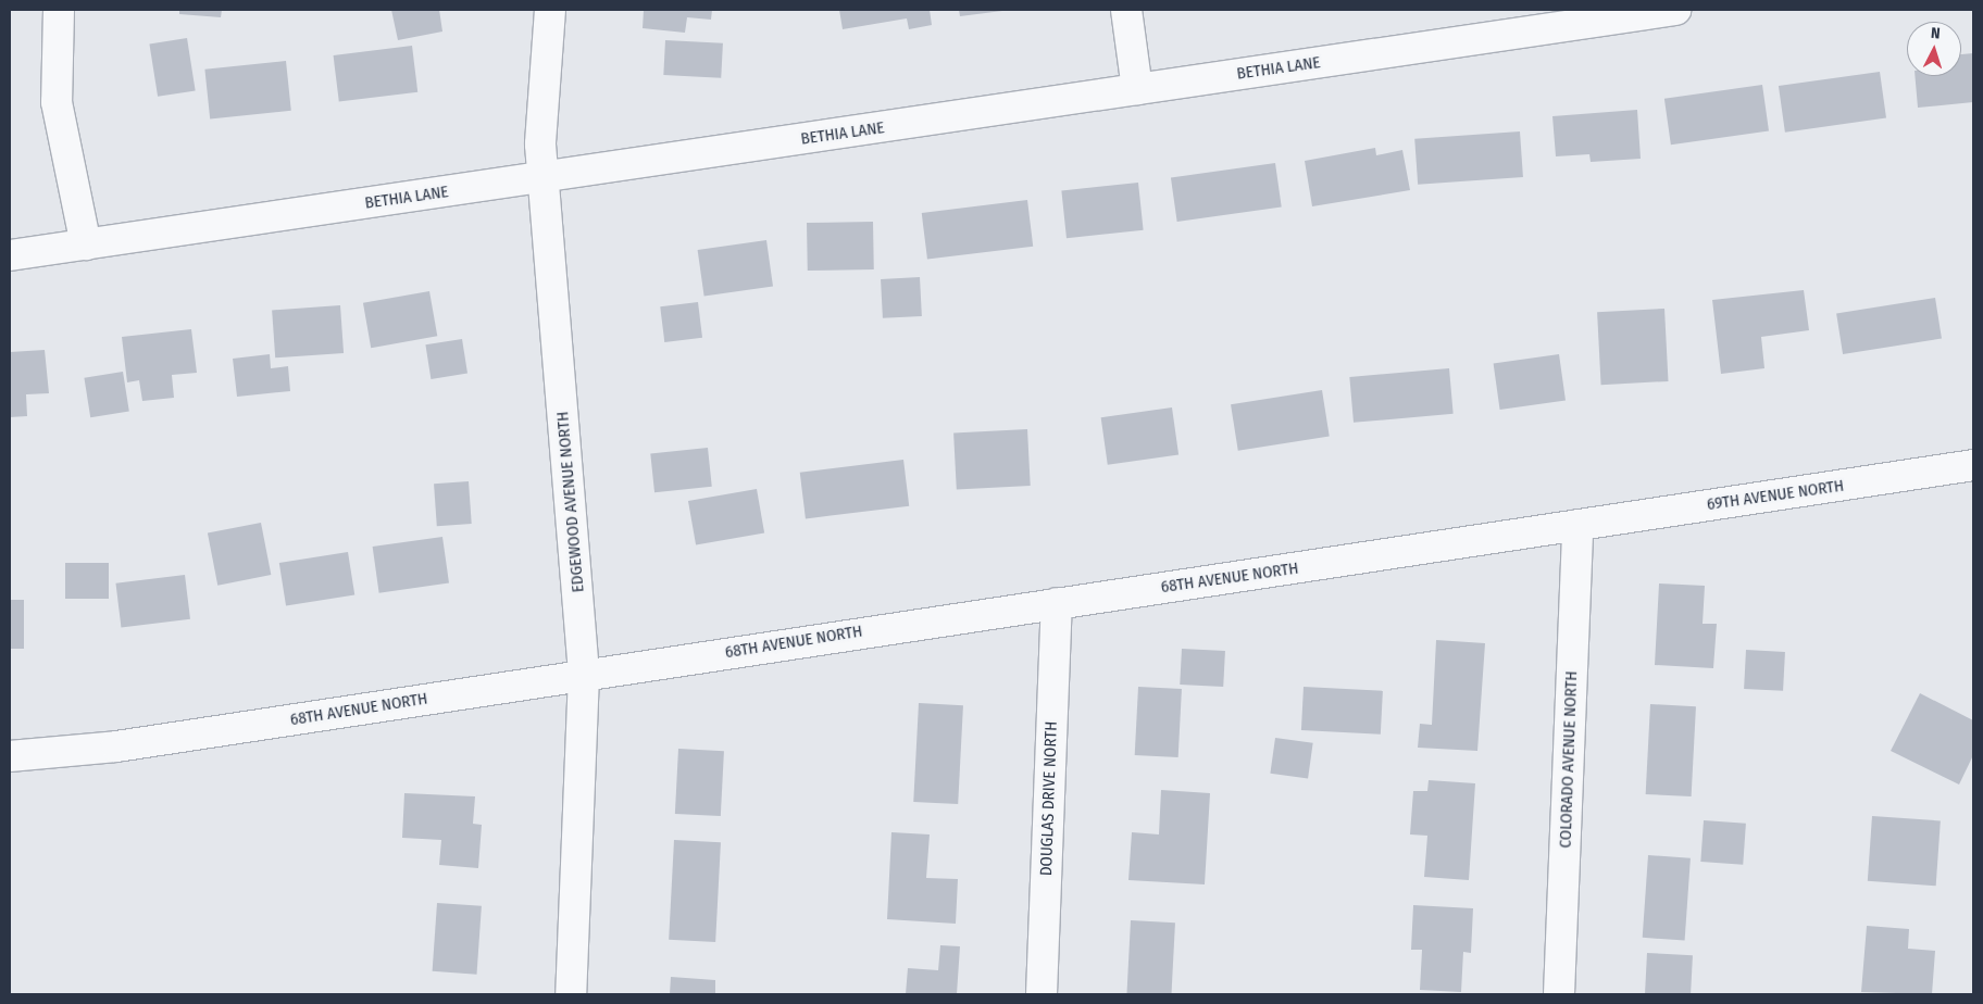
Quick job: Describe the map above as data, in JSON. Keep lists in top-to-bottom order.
{
  "streets": {
    "street": [
      "BETHIA LANE",
      "69TH AVENUE NORTH",
      "EDGEWOOD AVENUE NORTH",
      "68TH AVENUE NORTH",
      "COLORADO AVENUE NORTH",
      "DOUGLAS DRIVE NORTH"
    ]
  },
  "crossings": [
    ["BETHIA LANE", "EDGEWOOD AVENUE NORTH"],
    ["69TH AVENUE NORTH", "68TH AVENUE NORTH"],
    ["69TH AVENUE NORTH", "COLORADO AVENUE NORTH"],
    ["EDGEWOOD AVENUE NORTH", "68TH AVENUE NORTH"],
    ["68TH AVENUE NORTH", "COLORADO AVENUE NORTH"],
    ["68TH AVENUE NORTH", "DOUGLAS DRIVE NORTH"]
  ],
  "north": "top"
}
